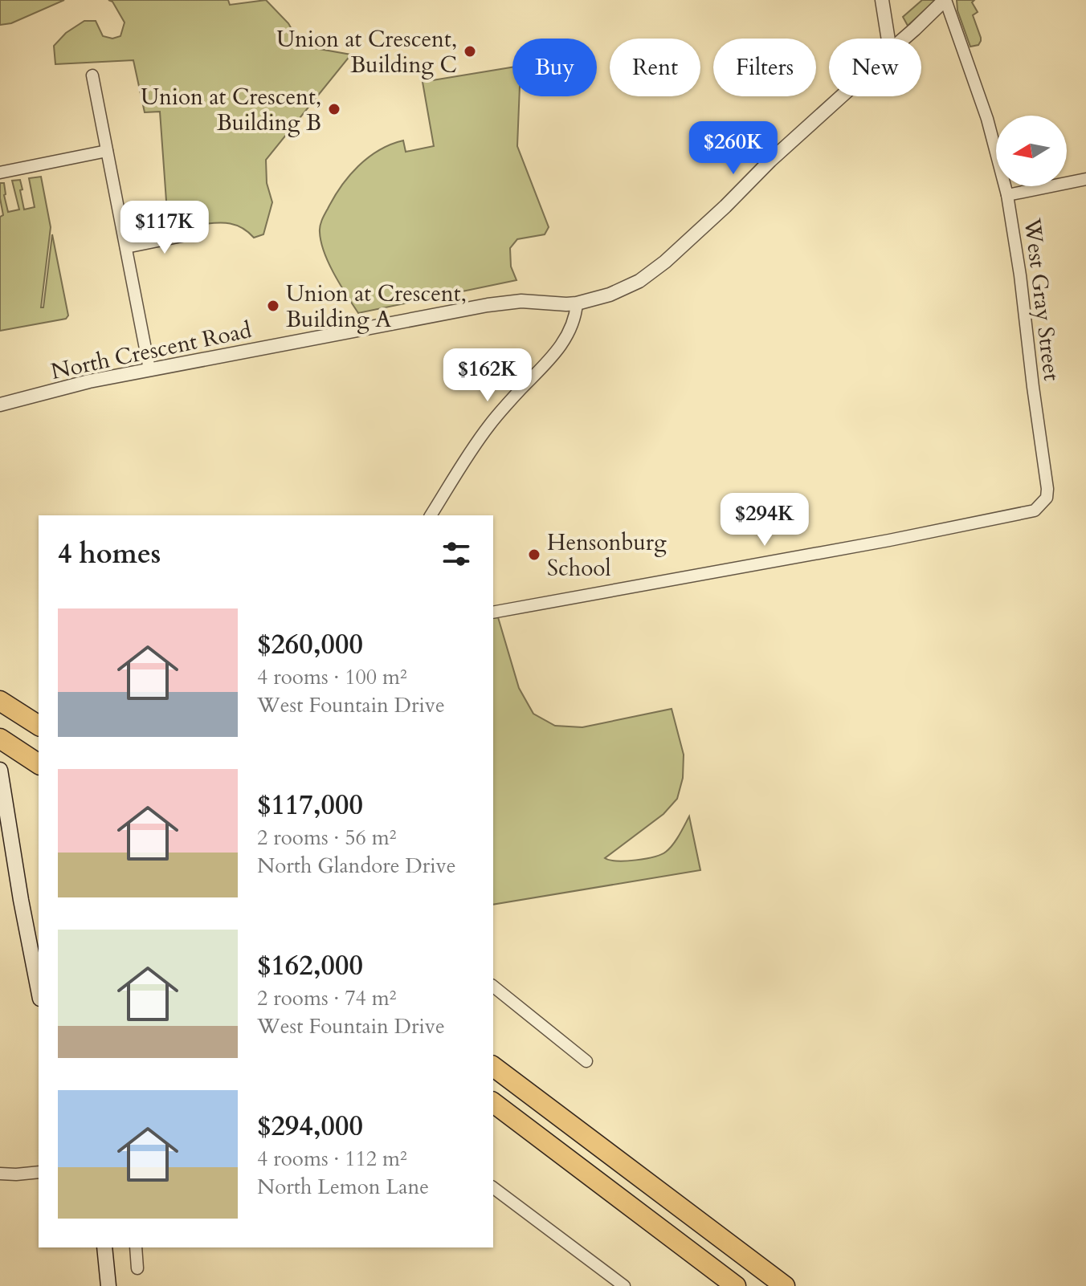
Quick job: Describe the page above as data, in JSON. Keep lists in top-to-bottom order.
{
  "streets": {
    "street": ["West Gray Street", "North Crescent Road"]
  },
  "crossings": [
    ["West Gray Street", "North Crescent Road"]
  ],
  "places": [
    "Union at Crescent, Building C",
    "Union at Crescent, Building B",
    "Union at Crescent, Building A",
    "Hensonburg School"
  ],
  "north": "left",
  "page": {
    "chip": [
      "Buy",
      "Rent",
      "Filters",
      "New"
    ],
    "price": [
      "$260K",
      "$117K",
      "$162K",
      "$294K"
    ],
    "heading": "4 homes",
    "list": [
      {
        "name": "$260,000",
        "note": "4 rooms · 100 m² · West Fountain Drive"
      },
      {
        "name": "$117,000",
        "note": "2 rooms · 56 m² · North Glandore Drive"
      },
      {
        "name": "$162,000",
        "note": "2 rooms · 74 m² · West Fountain Drive"
      },
      {
        "name": "$294,000",
        "note": "4 rooms · 112 m² · North Lemon Lane"
      }
    ]
  }
}
